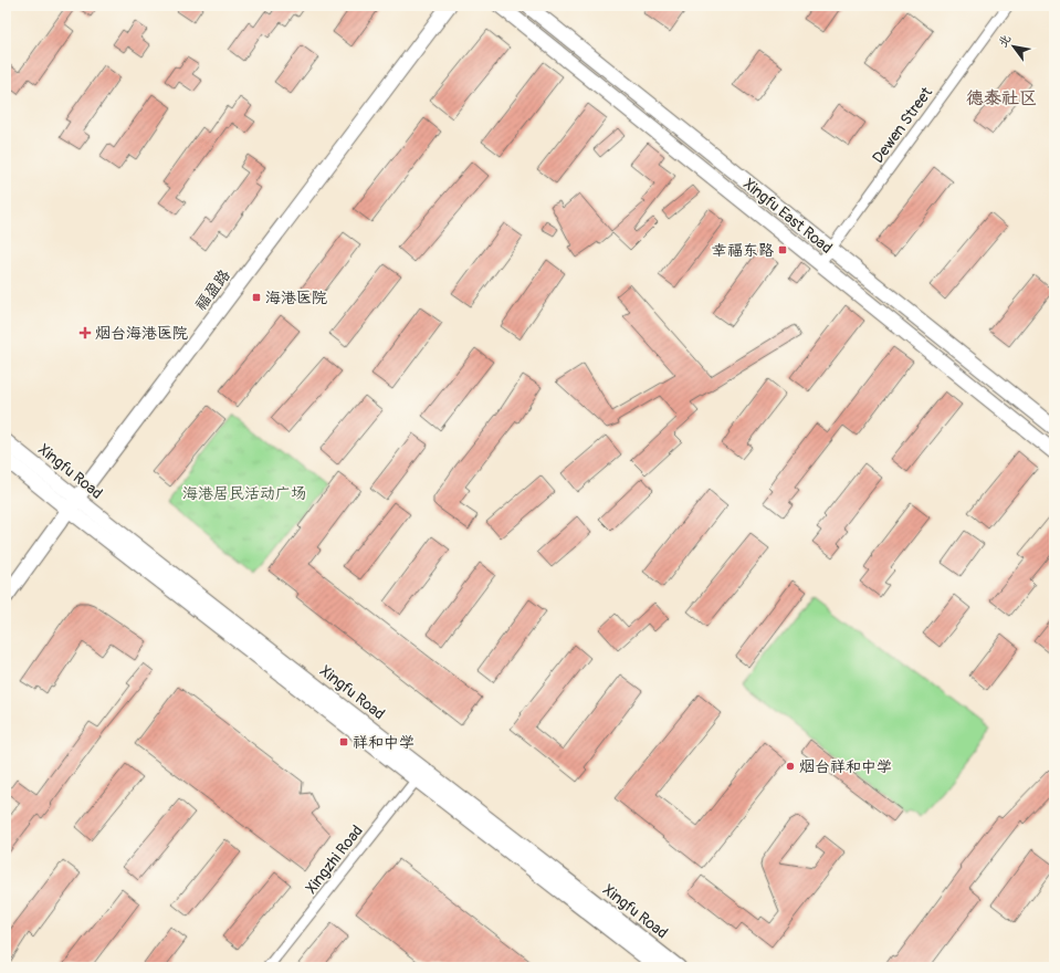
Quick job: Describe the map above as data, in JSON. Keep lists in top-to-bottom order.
{
  "streets": {
    "street": [
      "Dewen Street",
      "Xingfu East Road",
      "福盈路",
      "Xingfu Road",
      "Xingzhi Road"
    ]
  },
  "crossings": [
    ["Dewen Street", "Xingfu East Road"],
    ["福盈路", "Xingfu Road"],
    ["Xingfu Road", "Xingzhi Road"]
  ],
  "districts": ["德泰社区"],
  "parks": ["海港居民活动广场"],
  "places": {
    "transit": ["幸福东路", "海港医院", "祥和中学"],
    "health": ["烟台海港医院"],
    "other": ["烟台祥和中学"]
  },
  "north": "top left"
}
